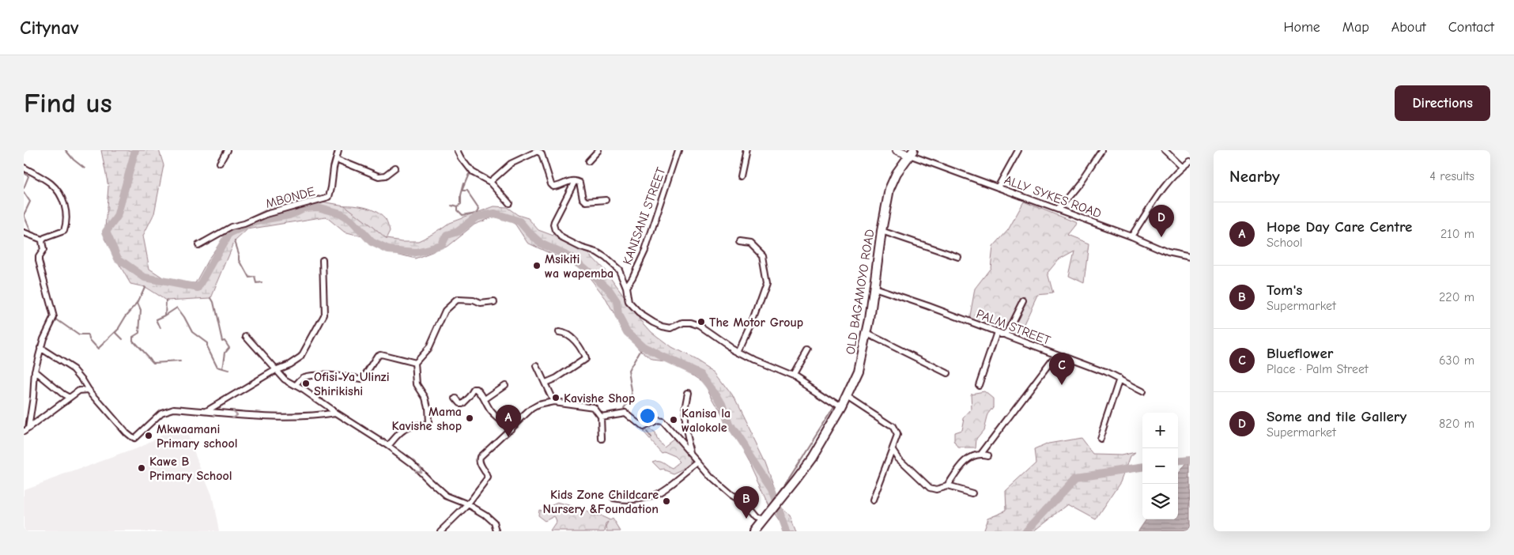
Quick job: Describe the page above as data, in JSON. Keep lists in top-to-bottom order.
{
  "streets": {
    "main road": ["OLD BAGAMOYO ROAD"],
    "street": [
      "ALLY SYKES ROAD",
      "MBONDE",
      "KANISANI STREET",
      "PALM STREET"
    ]
  },
  "crossings": [
    ["ALLY SYKES ROAD", "OLD BAGAMOYO ROAD"],
    ["OLD BAGAMOYO ROAD", "PALM STREET"]
  ],
  "places": [
    "Msikiti wa wapemba",
    "The Motor Group",
    "Ofisi Ya Ulinzi Shirikishi",
    "Kavishe Shop",
    "Mama Kavishe shop",
    "Kanisa la walokole",
    "Mkwaamani Primary school",
    "Kawe B Primary School",
    "Kids Zone Childcare Nursery &Foundation"
  ],
  "page": {
    "header": "Citynav",
    "nav": [
      "Home",
      "Map",
      "About",
      "Contact"
    ],
    "buttons": "Directions",
    "title": "Find us",
    "heading": ["Nearby", "4 results"],
    "list": [
      {
        "mark": "A",
        "name": "Hope Day Care Centre",
        "note": "School",
        "value": "210 m"
      },
      {
        "mark": "B",
        "name": "Tom's",
        "note": "Supermarket",
        "value": "220 m"
      },
      {
        "mark": "C",
        "name": "Blueflower",
        "note": "Place · Palm Street",
        "value": "630 m"
      },
      {
        "mark": "D",
        "name": "Some and tile Gallery",
        "note": "Supermarket",
        "value": "820 m"
      }
    ],
    "pins": [
      "D",
      "C",
      "A",
      "B"
    ],
    "map_buttons": ["+", "−"]
  }
}
